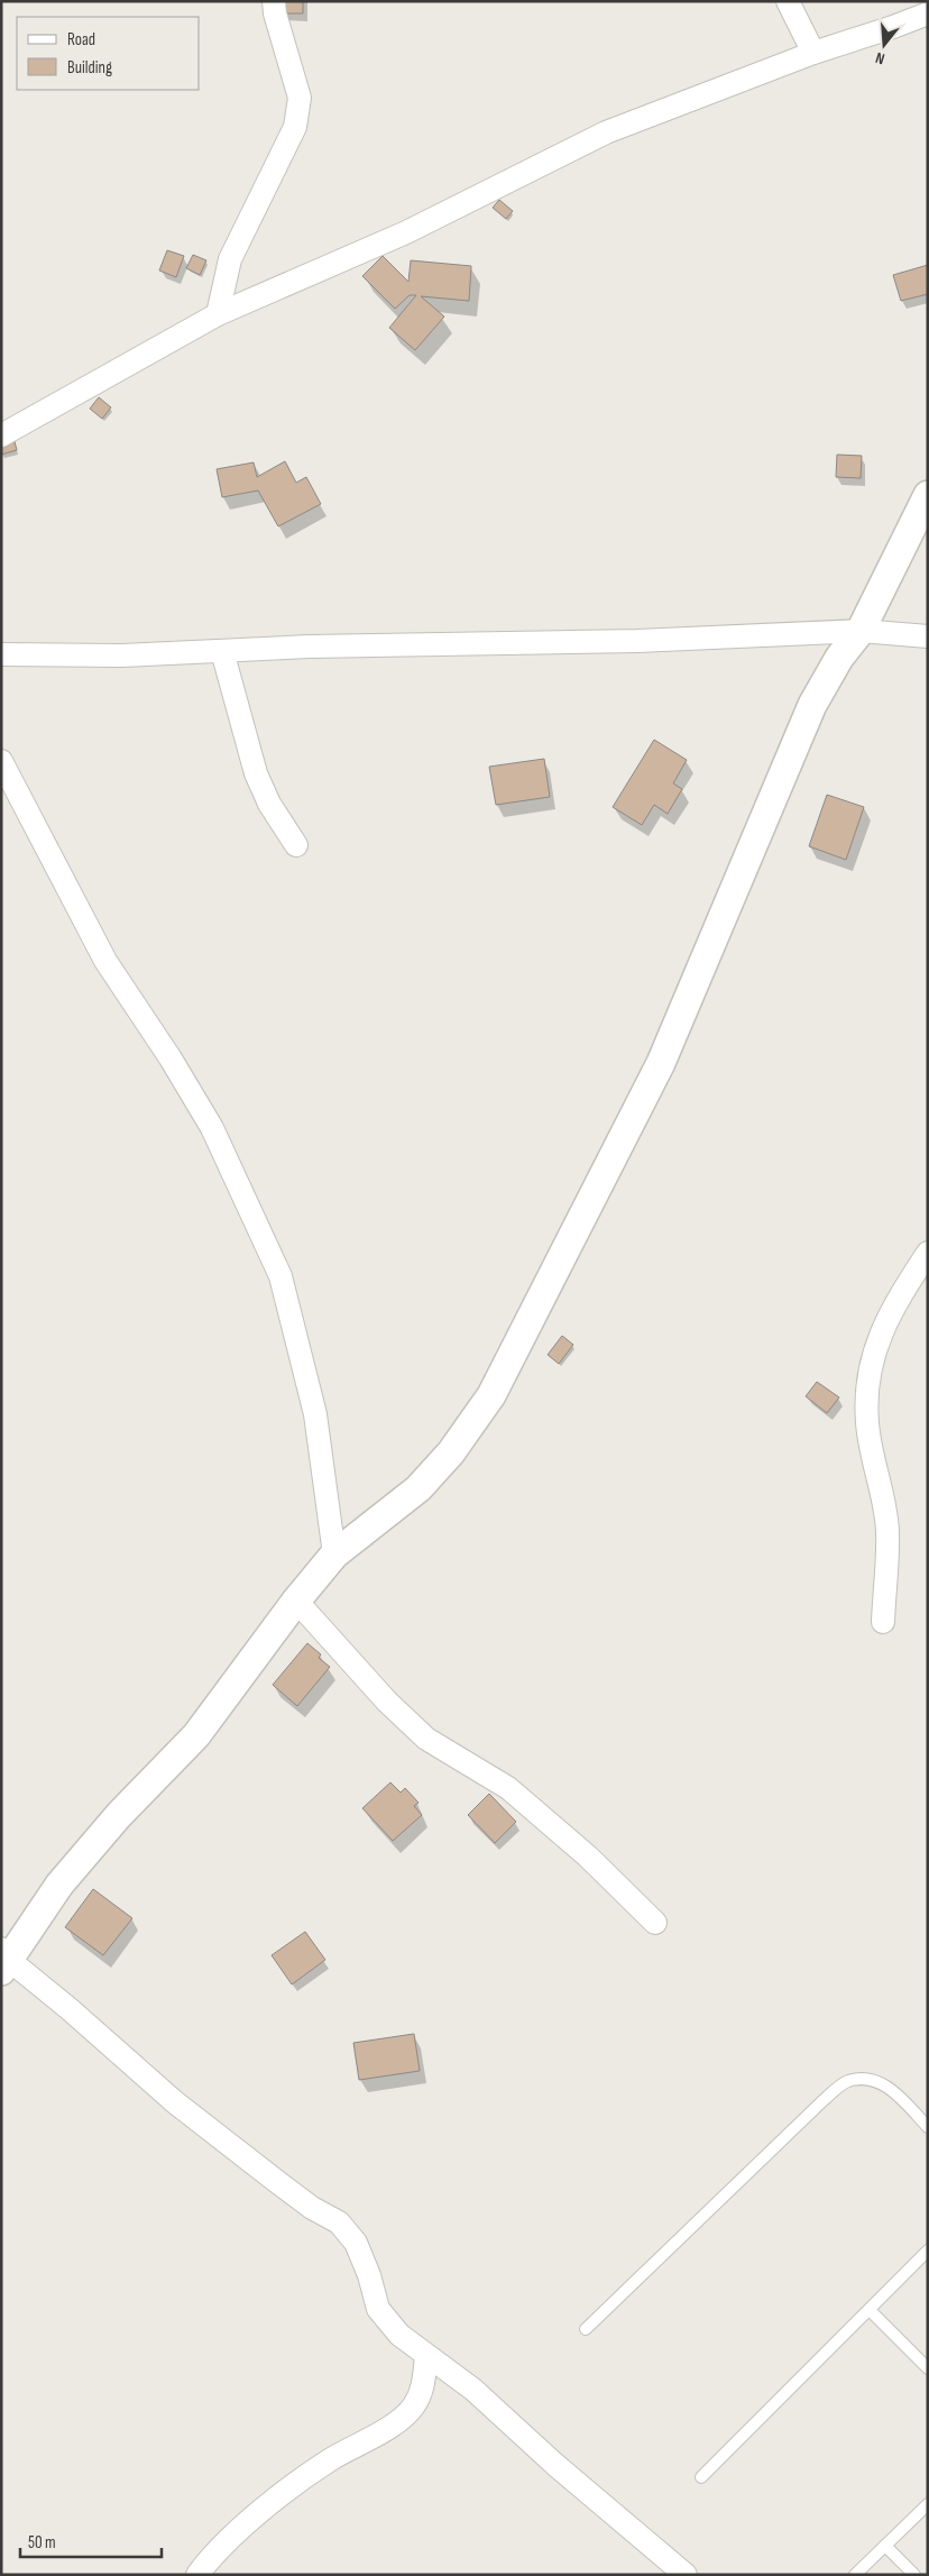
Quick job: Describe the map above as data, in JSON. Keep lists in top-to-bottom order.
{
  "legend": ["Road", "Building"],
  "scale_bar": "50 m",
  "north": "bottom"
}
